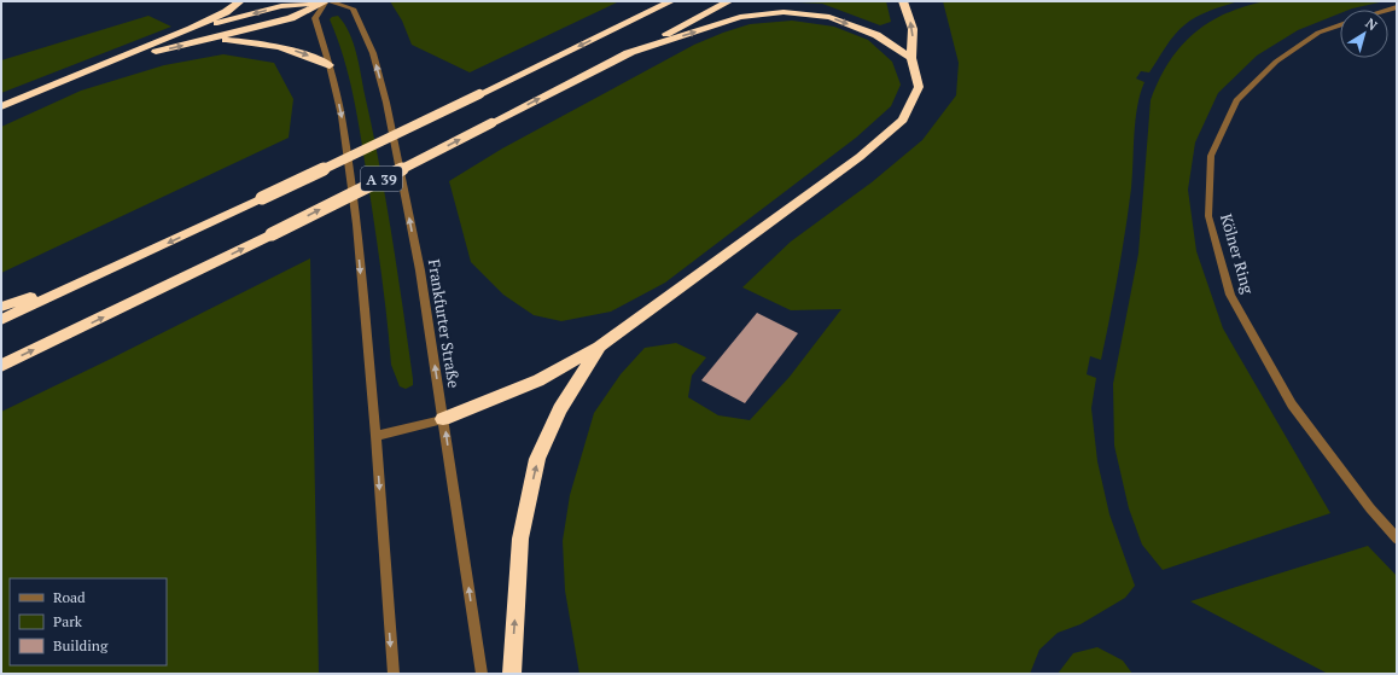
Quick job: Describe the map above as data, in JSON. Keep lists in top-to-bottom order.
{
  "streets": {
    "highway": ["A 39"],
    "street": ["Kölner Ring", "Frankfurter Straße"]
  },
  "legend": ["Road", "Park", "Building"],
  "north": "top right"
}
